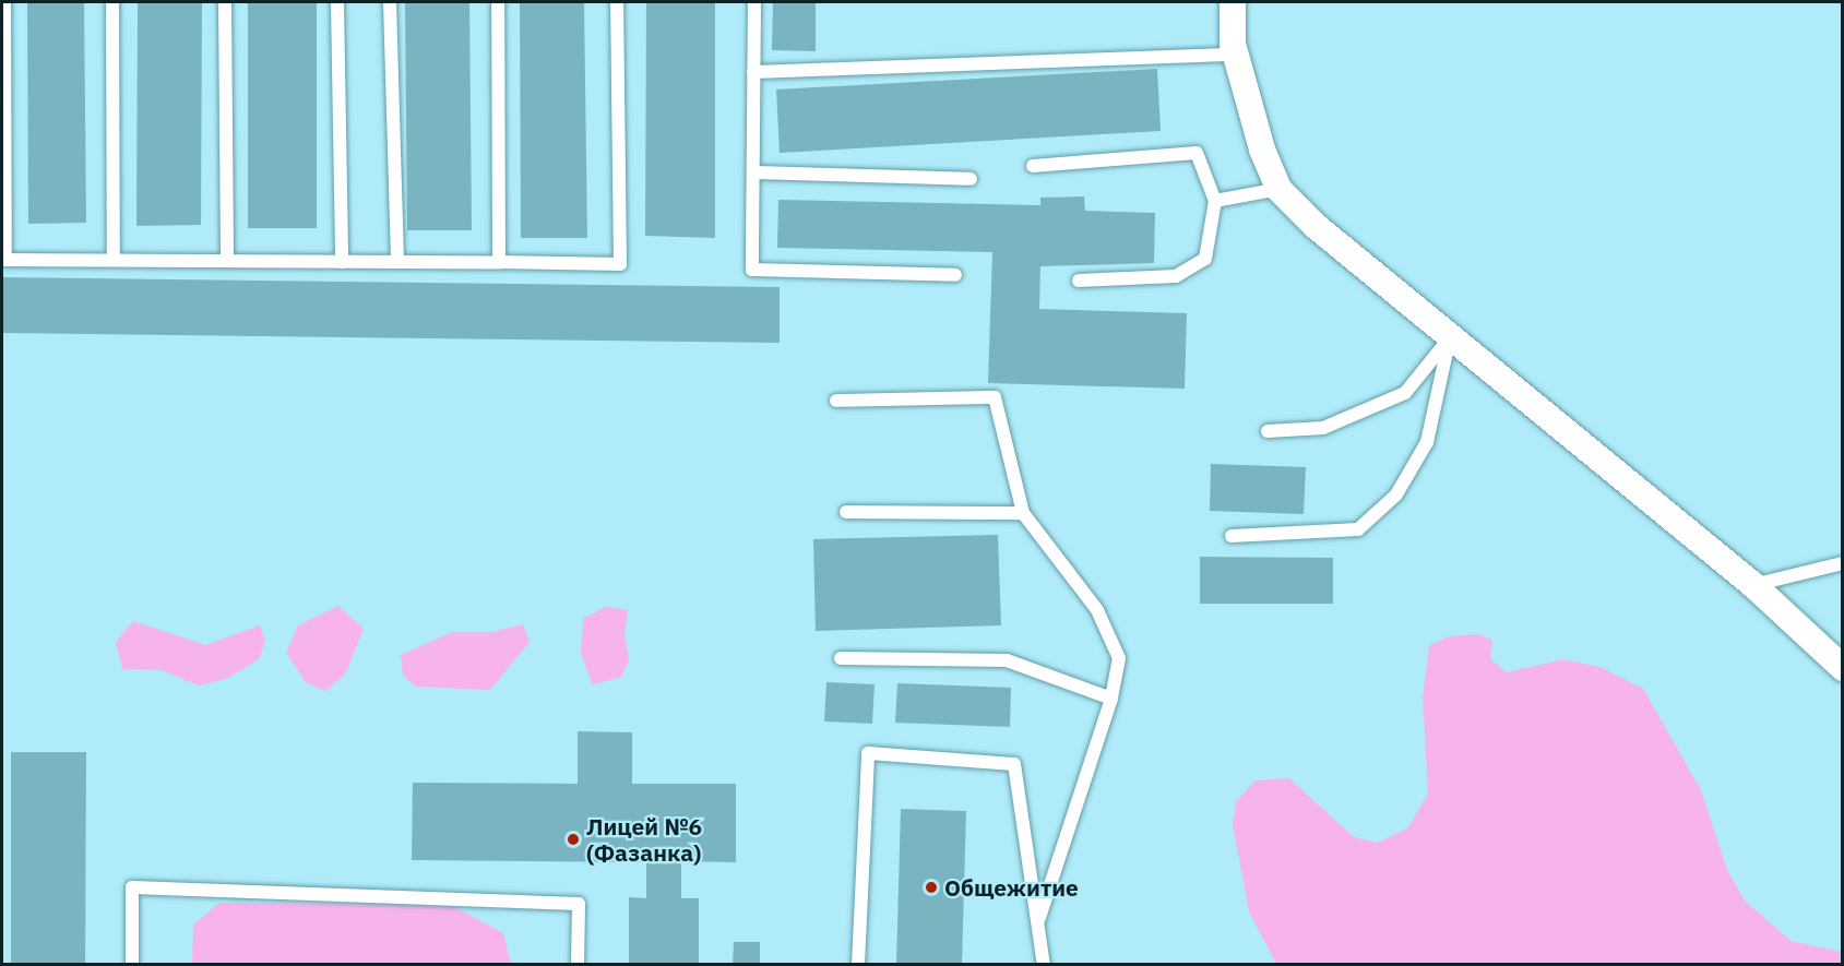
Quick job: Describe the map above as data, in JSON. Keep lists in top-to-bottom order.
{
  "places": ["Лицей №6 (Фазанка)", "Общежитие"]
}
